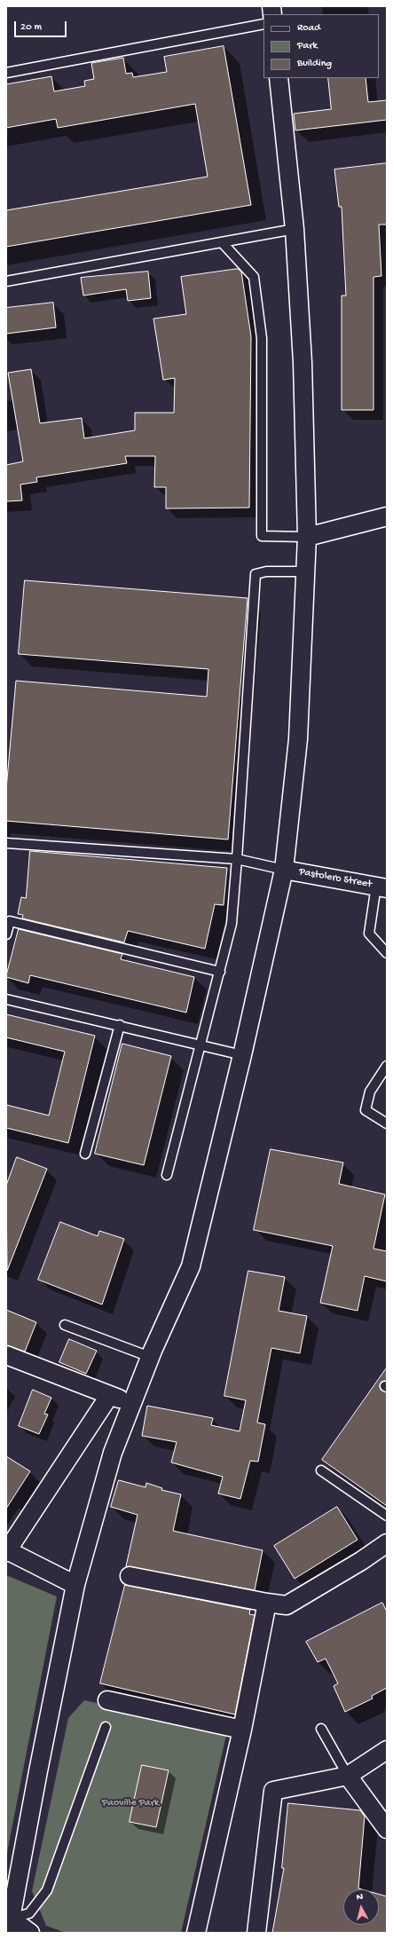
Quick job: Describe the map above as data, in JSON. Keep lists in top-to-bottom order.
{
  "streets": {
    "street": ["Pastolero Street"]
  },
  "parks": ["Paoville Park"],
  "legend": ["Road", "Park", "Building"],
  "scale_bar": "20 m",
  "north": "top"
}
